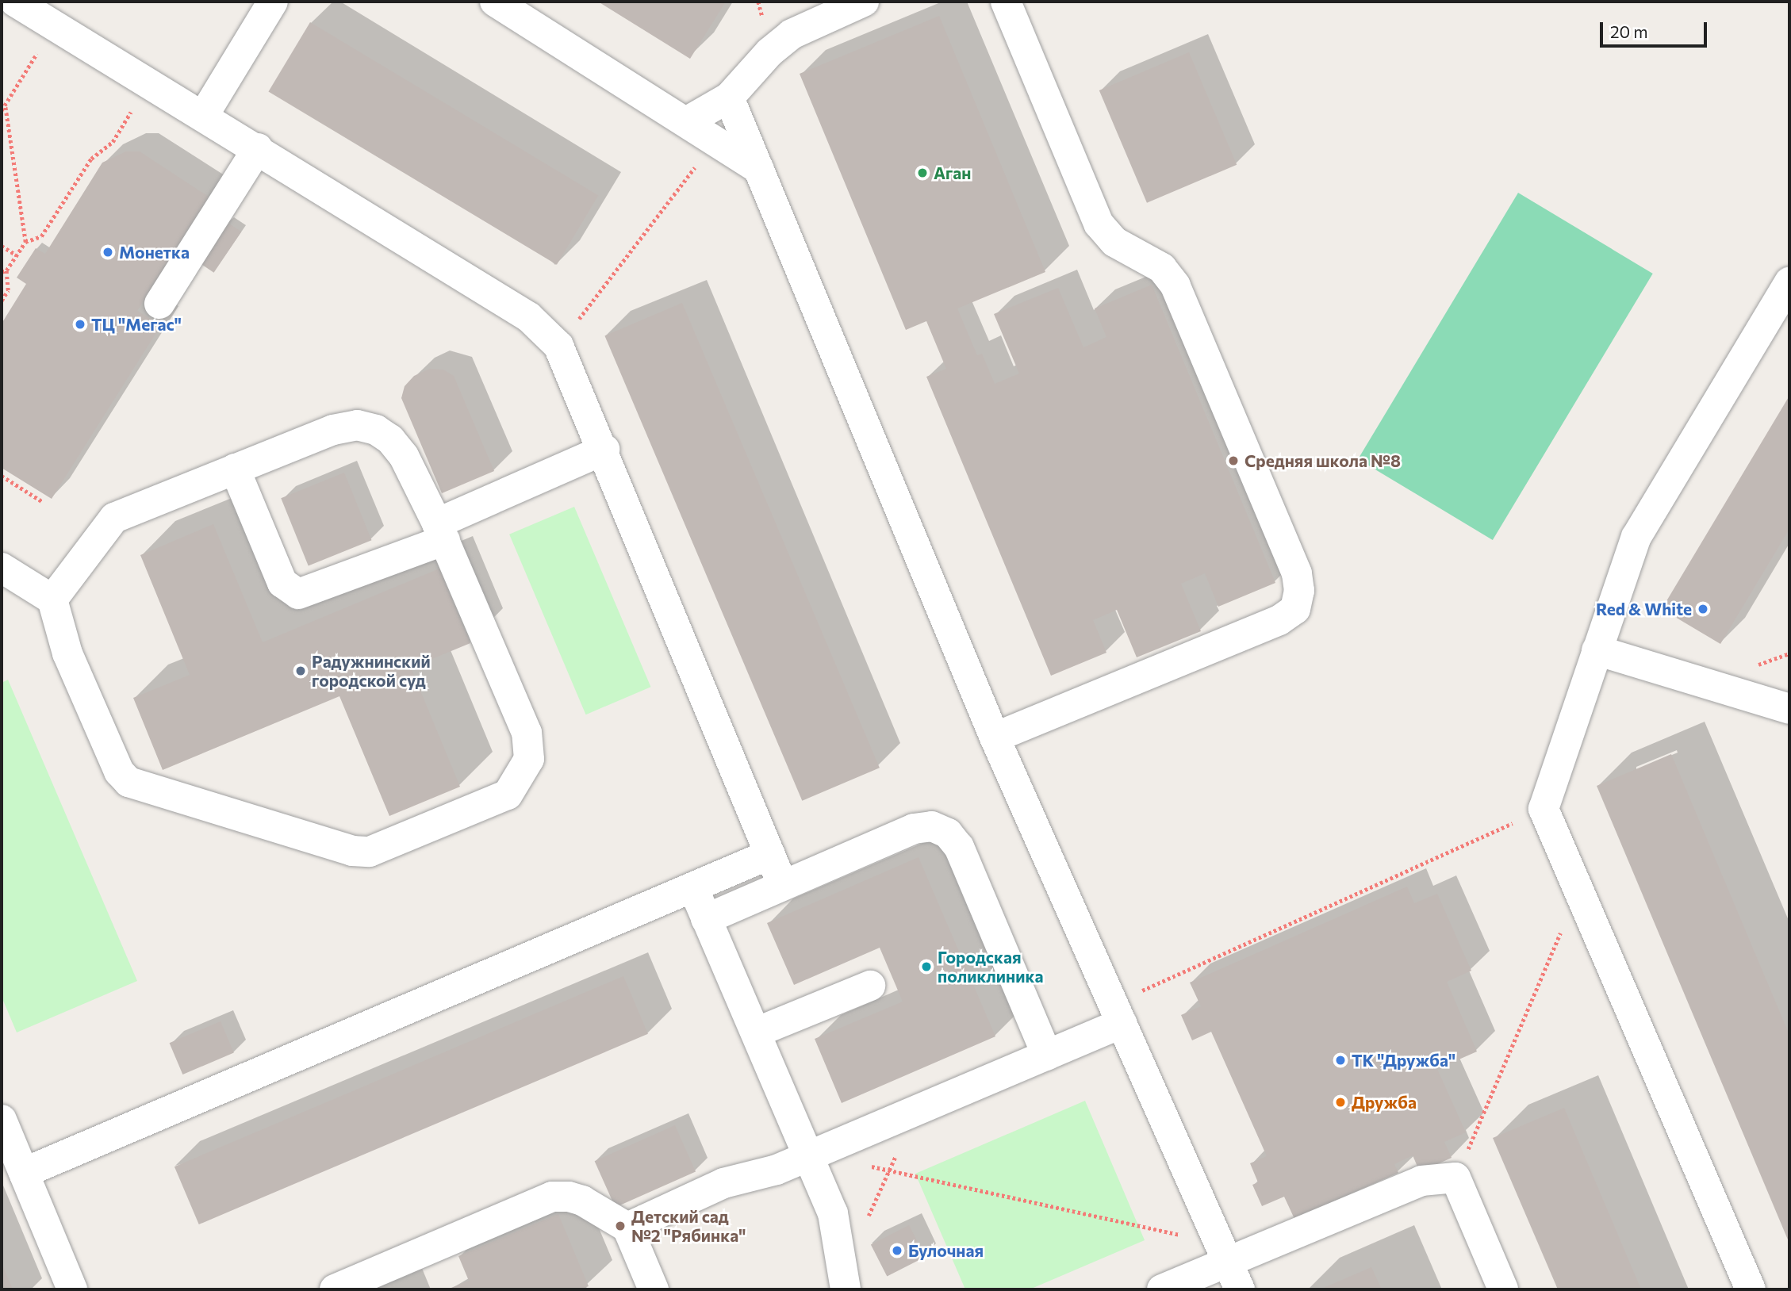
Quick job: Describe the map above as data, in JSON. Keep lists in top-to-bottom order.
{
  "places": [
    "Аган",
    "Монетка",
    "ТЦ \"Мегас\"",
    "Средняя школа №8",
    "Red & White",
    "Радужнинский городской суд",
    "Городская поликлиника",
    "ТК \"Дружба\"",
    "Дружба",
    "Детский сад №2 \"Рябинка\"",
    "Булочная"
  ],
  "scale_bar": "20 m"
}
